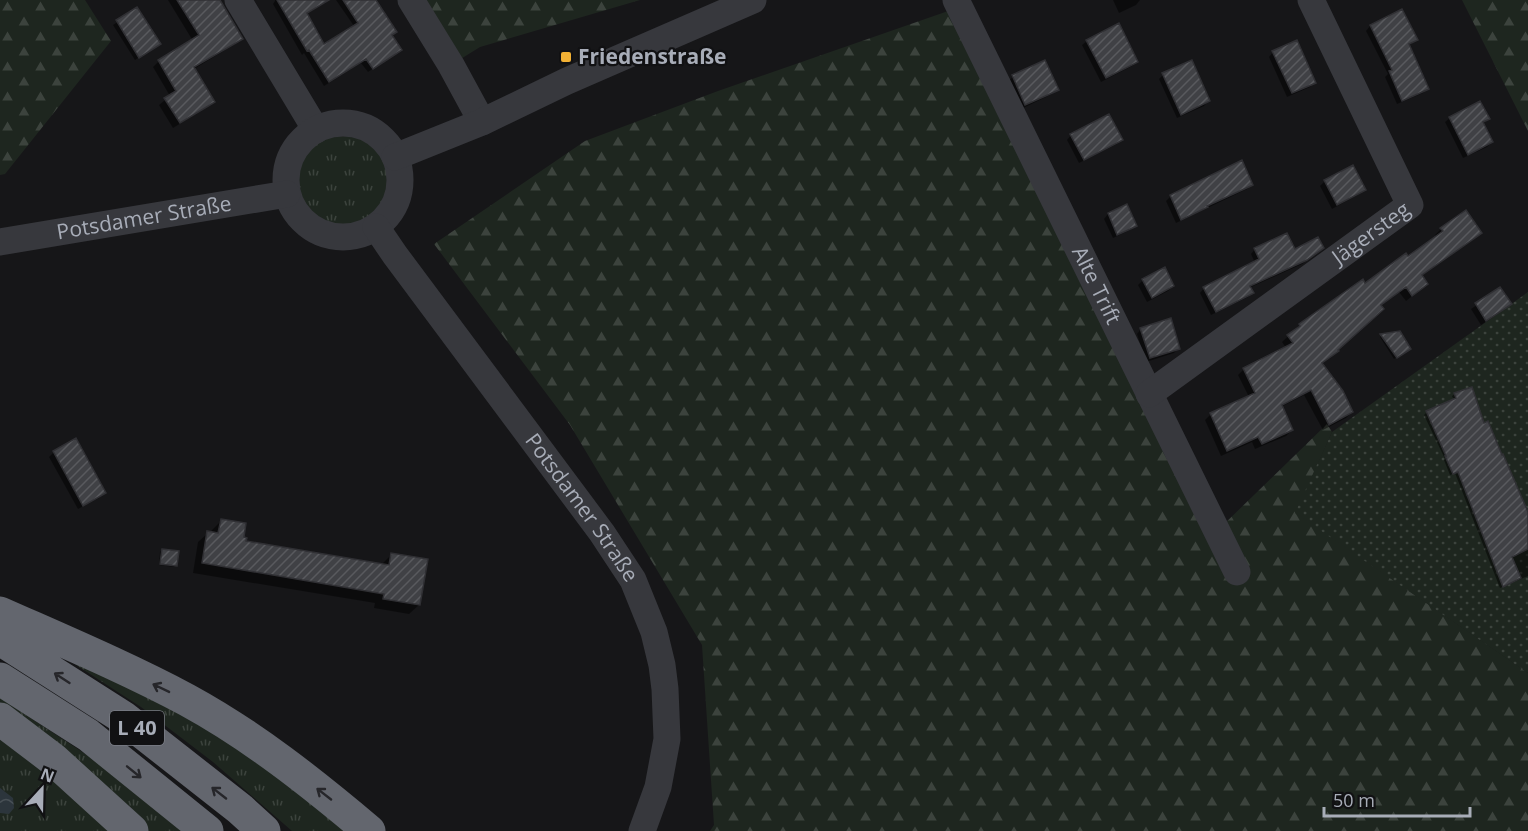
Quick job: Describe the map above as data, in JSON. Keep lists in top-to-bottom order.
{
  "streets": {
    "highway": ["L 40"],
    "street": ["Potsdamer Straße", "Jägersteg", "Alte Trift"]
  },
  "crossings": [
    ["Jägersteg", "Alte Trift"]
  ],
  "places": {
    "transit": ["Friedenstraße"]
  },
  "scale_bar": "50 m",
  "north": "top"
}
